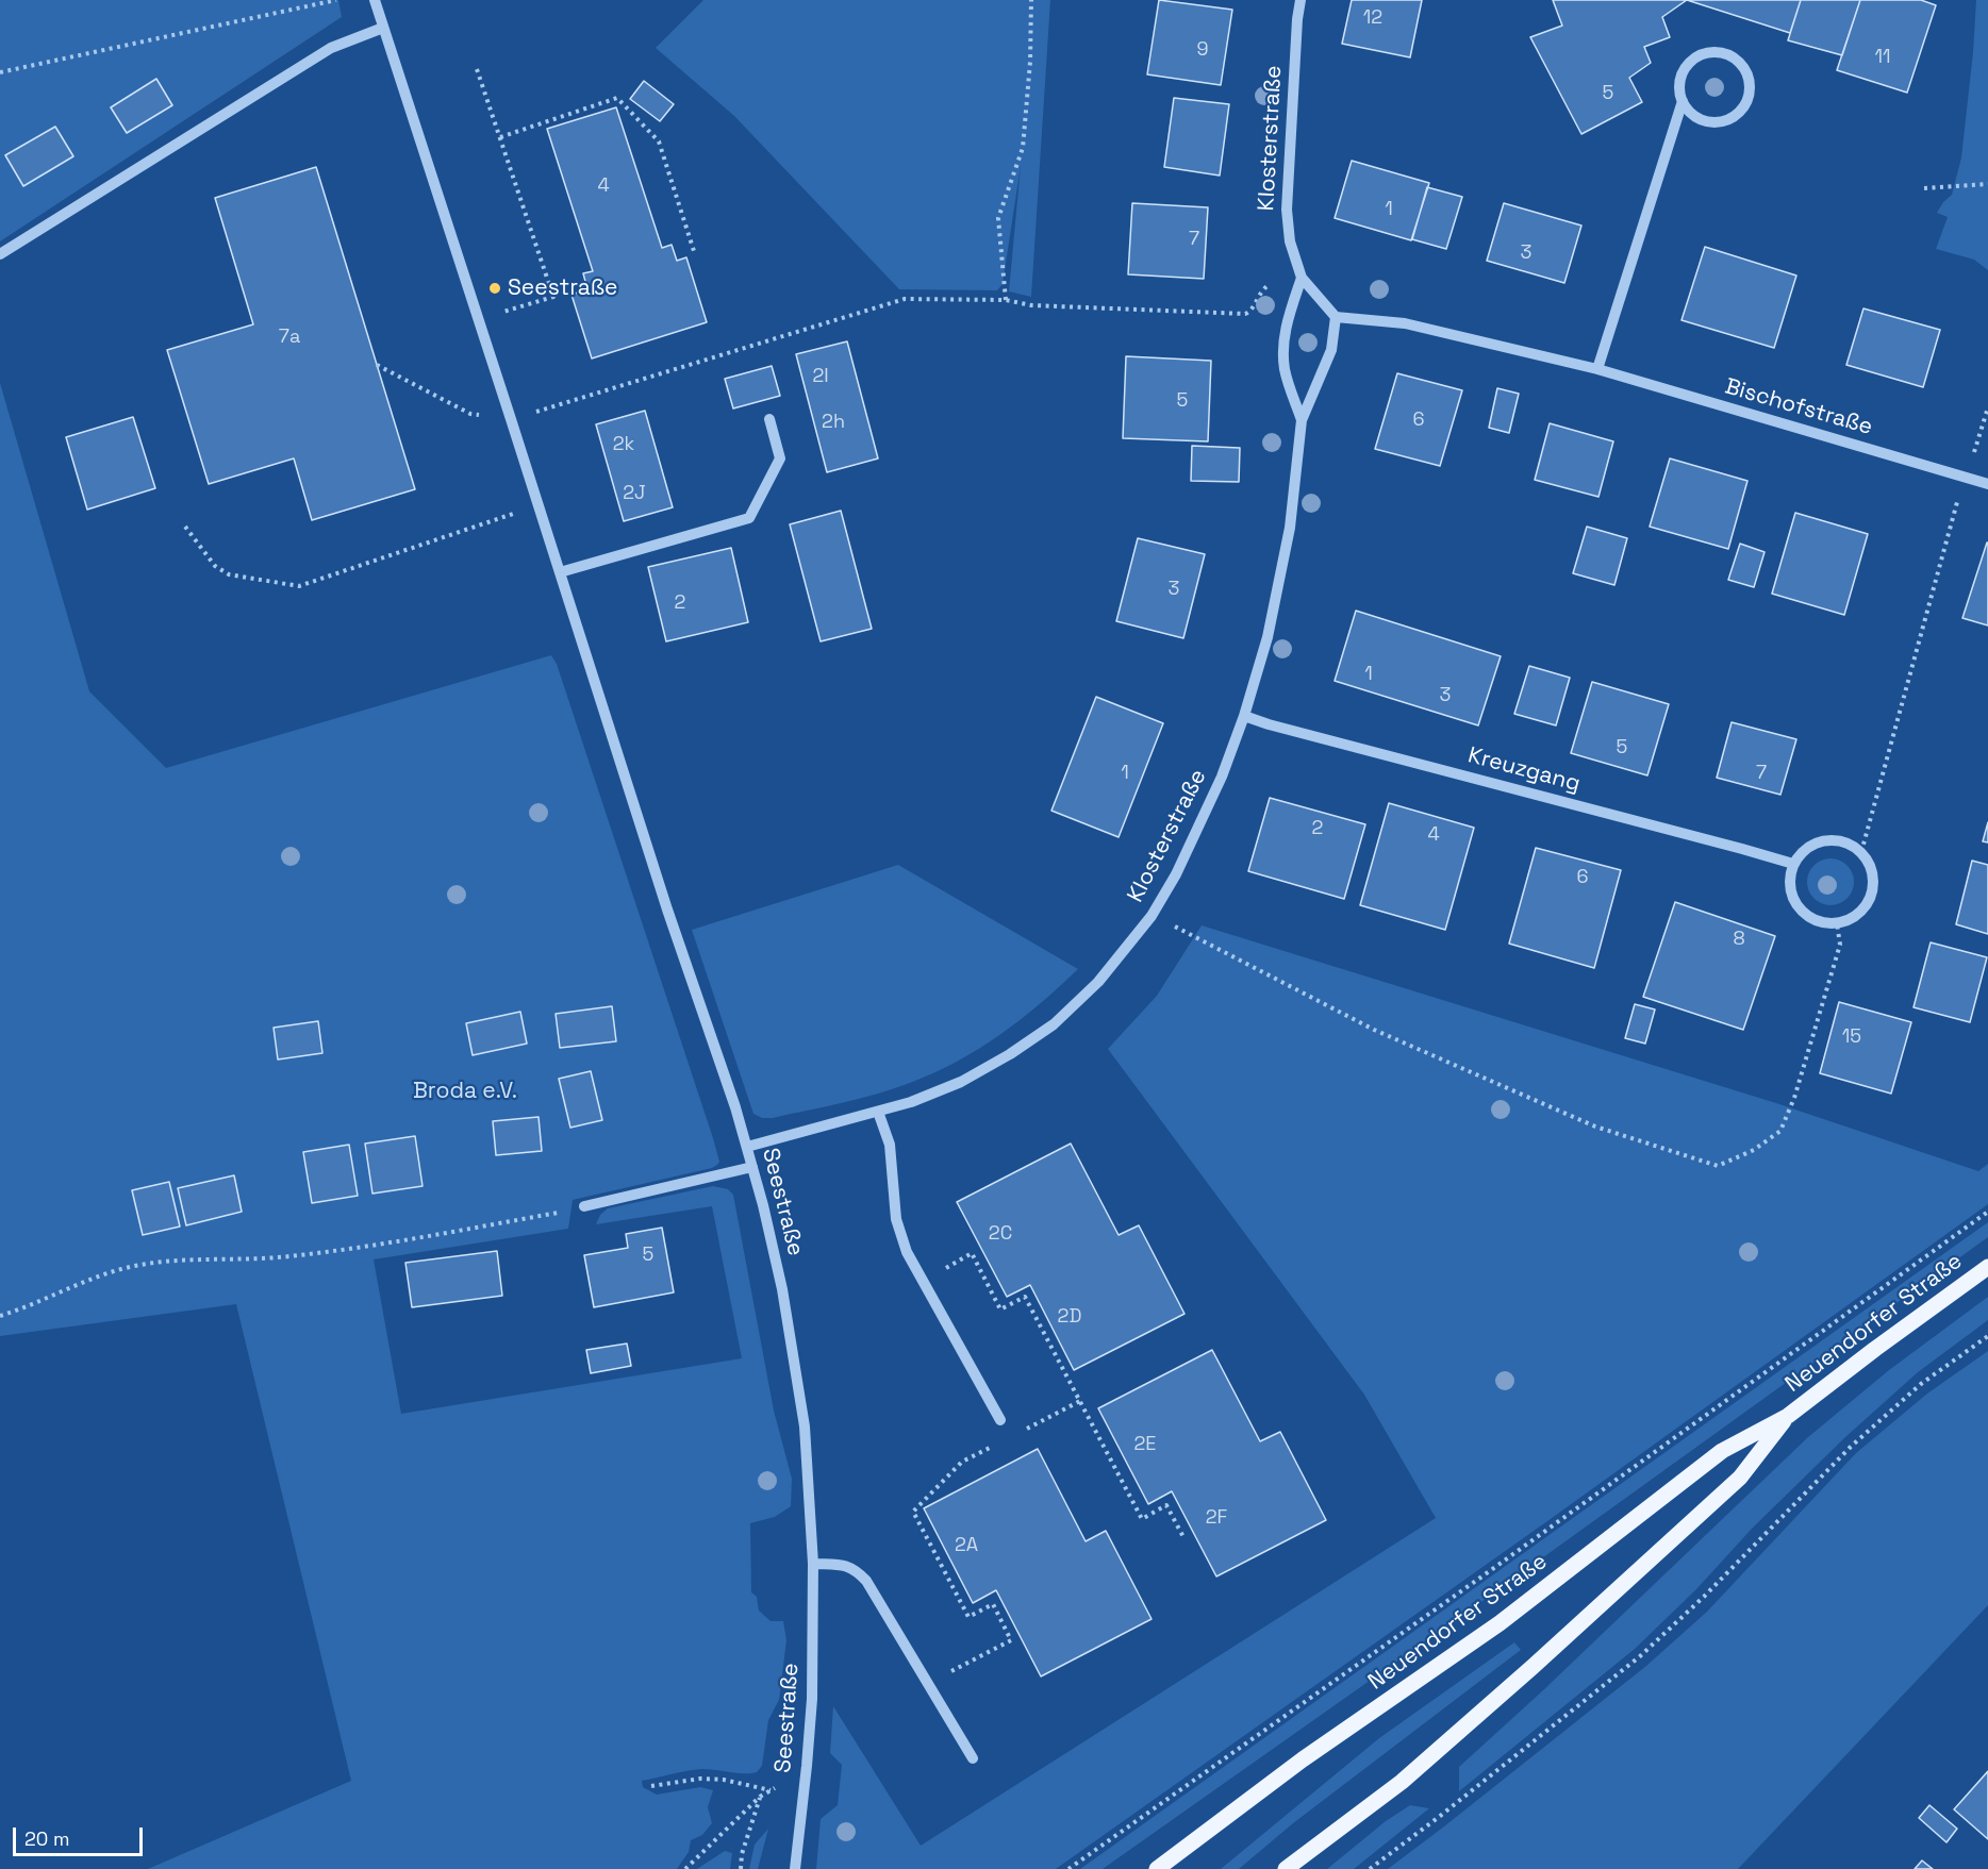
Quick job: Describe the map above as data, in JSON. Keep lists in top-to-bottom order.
{
  "streets": {
    "main road": ["Neuendorfer Straße"],
    "street": [
      "Klosterstraße",
      "Bischofstraße",
      "Kreuzgang",
      "Seestraße"
    ]
  },
  "crossings": [
    ["Klosterstraße", "Bischofstraße"],
    ["Klosterstraße", "Kreuzgang"],
    ["Klosterstraße", "Seestraße"]
  ],
  "parks": ["Broda e.V."],
  "places": ["Seestraße"],
  "house_numbers": [
    "12",
    "9",
    "11",
    "5",
    "4",
    "1",
    "7",
    "3",
    "7a",
    "2I",
    "5",
    "6",
    "2h",
    "2k",
    "2J",
    "3",
    "2",
    "1",
    "3",
    "5",
    "1",
    "7",
    "2",
    "4",
    "6",
    "8",
    "15",
    "2C",
    "5",
    "2D",
    "2E",
    "2F",
    "2A"
  ],
  "scale_bar": "20 m"
}
